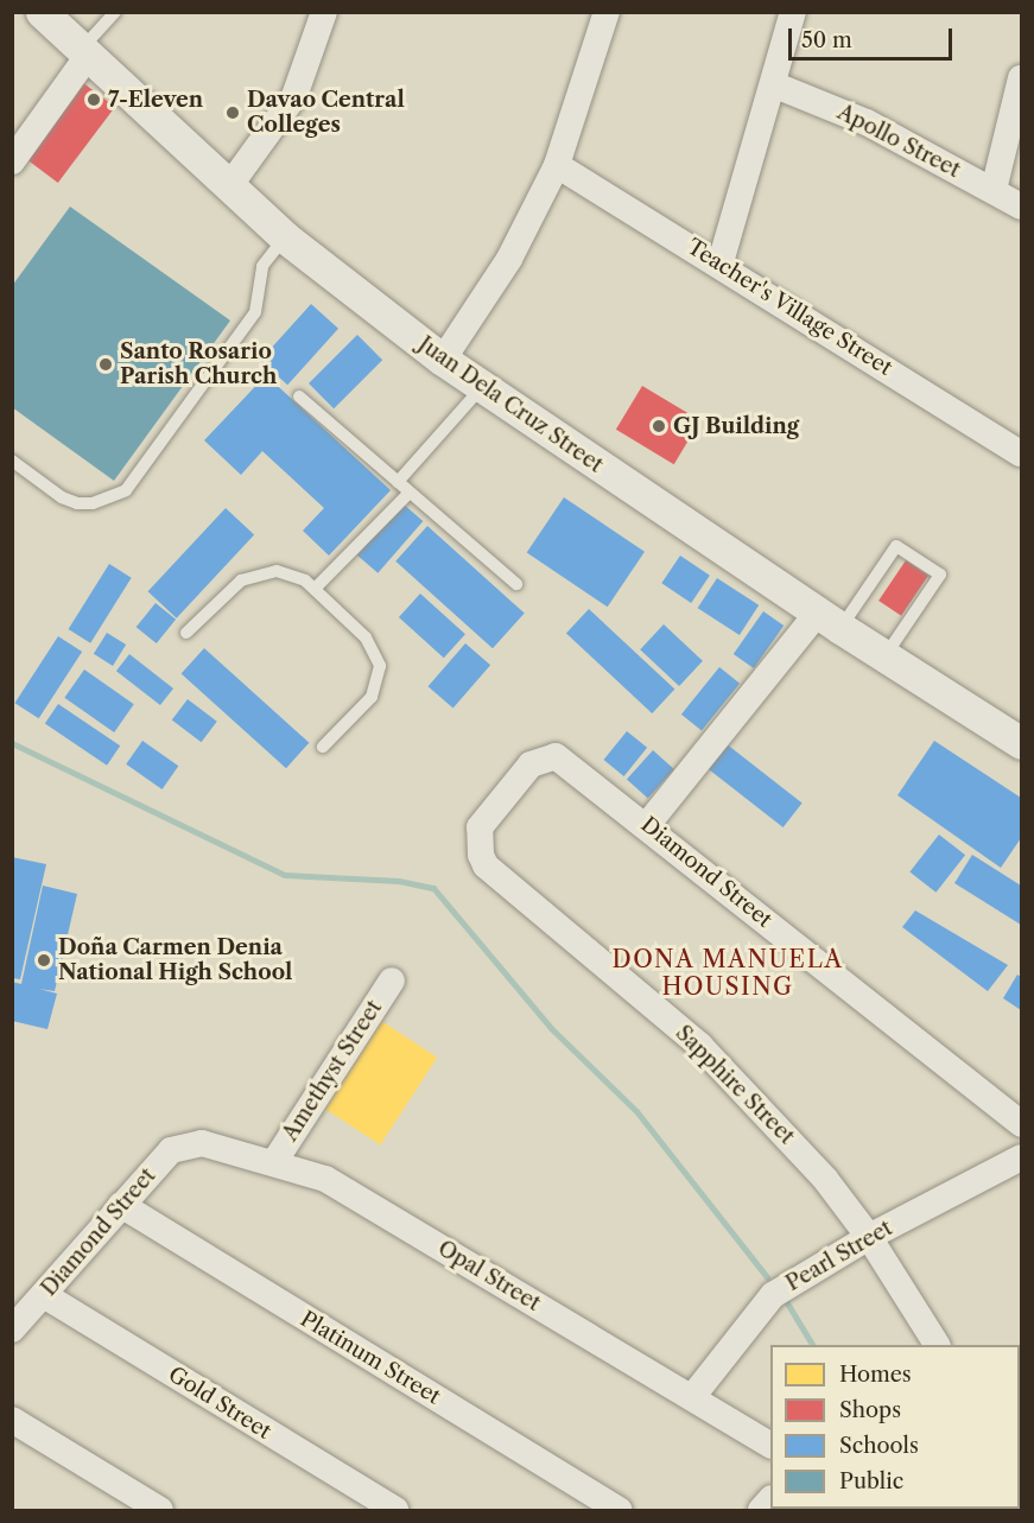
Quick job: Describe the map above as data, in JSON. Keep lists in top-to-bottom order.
{
  "streets": {
    "street": [
      "Apollo Street",
      "Teacher's Village Street",
      "Juan Dela Cruz Street",
      "Diamond Street",
      "Amethyst Street",
      "Sapphire Street",
      "Pearl Street",
      "Opal Street",
      "Platinum Street",
      "Gold Street"
    ]
  },
  "crossings": [
    ["Diamond Street", "Sapphire Street"],
    ["Diamond Street", "Opal Street"],
    ["Diamond Street", "Platinum Street"],
    ["Diamond Street", "Gold Street"],
    ["Amethyst Street", "Opal Street"],
    ["Sapphire Street", "Pearl Street"],
    ["Pearl Street", "Opal Street"]
  ],
  "districts": ["DONA MANUELA HOUSING"],
  "places": [
    "7-Eleven",
    "Davao Central Colleges",
    "Santo Rosario Parish Church",
    "GJ Building",
    "Doña Carmen Denia National High School"
  ],
  "legend": [
    "Homes",
    "Shops",
    "Schools",
    "Public"
  ],
  "scale_bar": "50 m"
}
